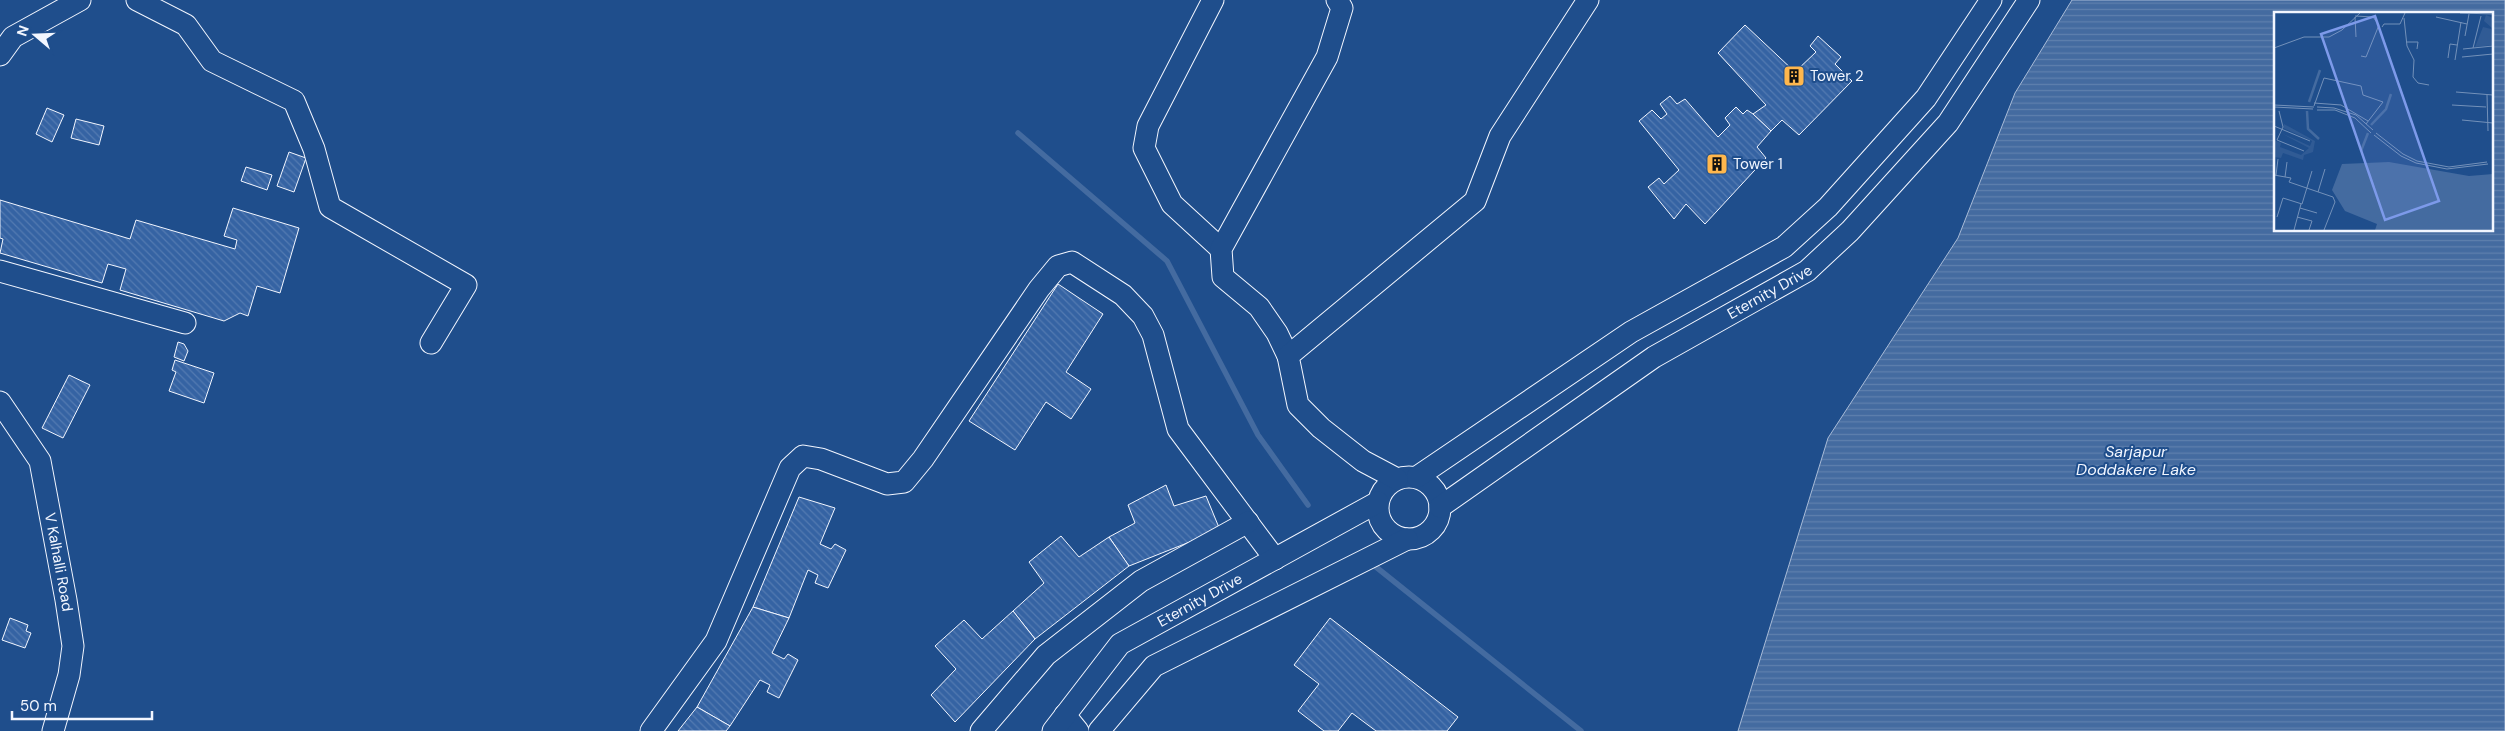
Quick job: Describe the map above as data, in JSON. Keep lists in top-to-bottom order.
{
  "streets": {
    "street": ["Eternity Drive", "V Kalhalli Road"]
  },
  "water": ["Sarjapur Doddakere Lake"],
  "places": {
    "building": ["Tower 2", "Tower 1"]
  },
  "scale_bar": "50 m",
  "north": "left"
}
